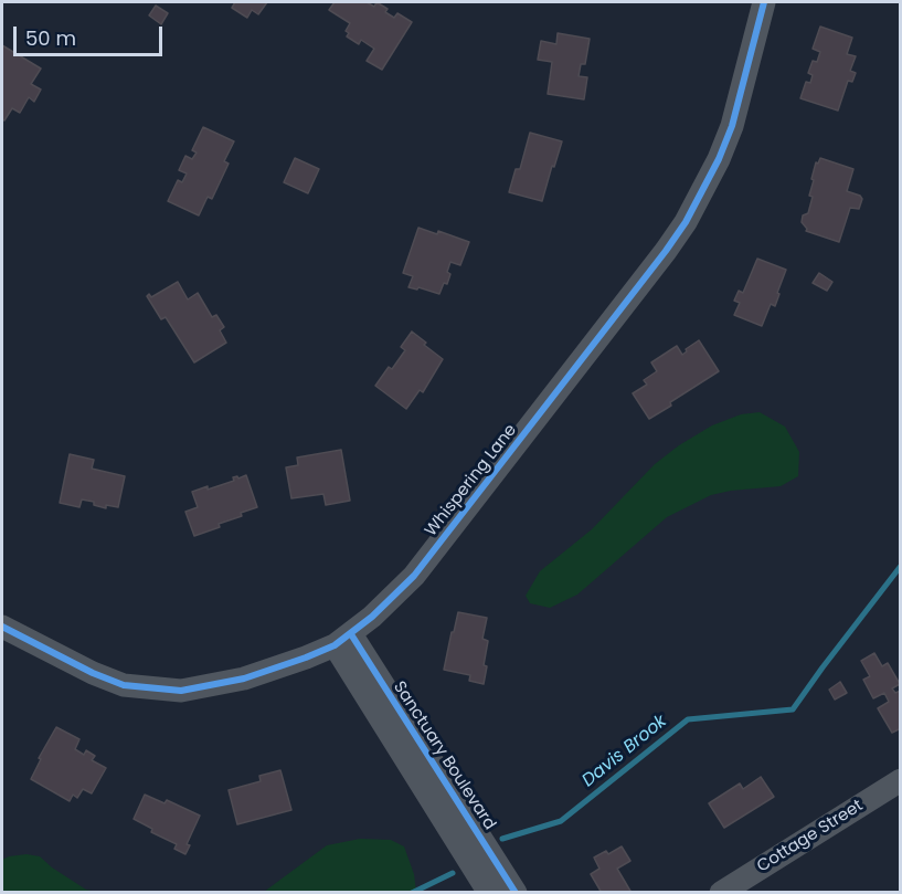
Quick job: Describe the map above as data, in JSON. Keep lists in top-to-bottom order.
{
  "streets": {
    "street": ["Whispering Lane", "Sanctuary Boulevard", "Cottage Street"]
  },
  "crossings": [
    ["Whispering Lane", "Sanctuary Boulevard"]
  ],
  "water": ["Davis Brook"],
  "scale_bar": "50 m"
}
